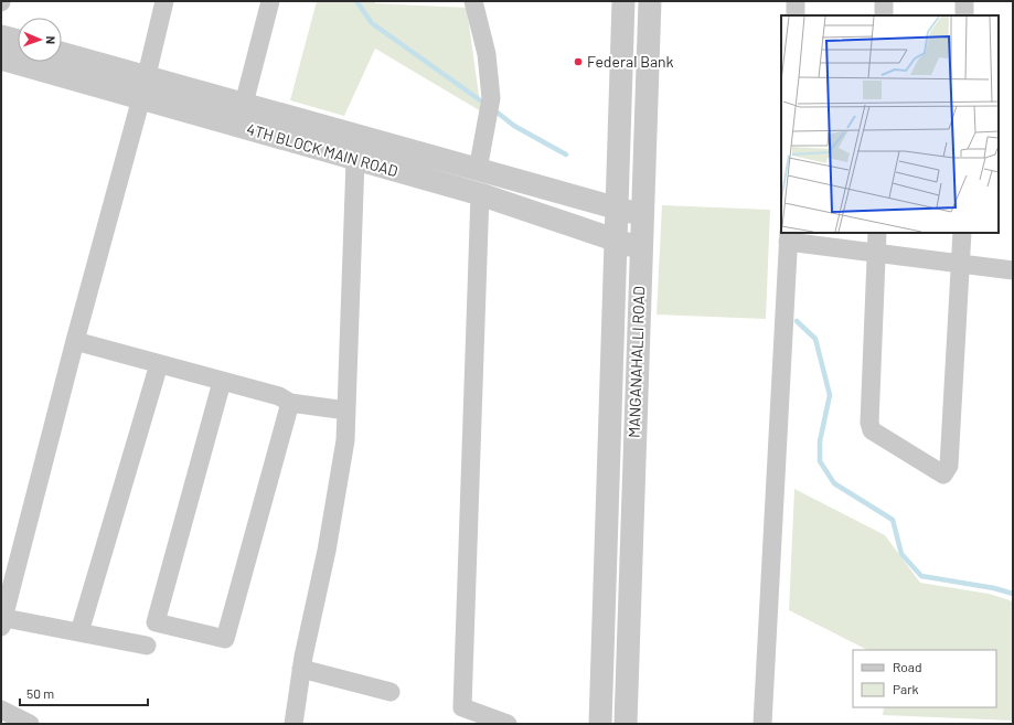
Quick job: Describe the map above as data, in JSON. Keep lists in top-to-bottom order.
{
  "streets": {
    "street": ["4TH BLOCK MAIN ROAD", "MANGANAHALLI ROAD"]
  },
  "crossings": [
    ["4TH BLOCK MAIN ROAD", "MANGANAHALLI ROAD"]
  ],
  "places": ["Federal Bank"],
  "legend": ["Road", "Park"],
  "scale_bar": "50 m",
  "north": "right"
}
